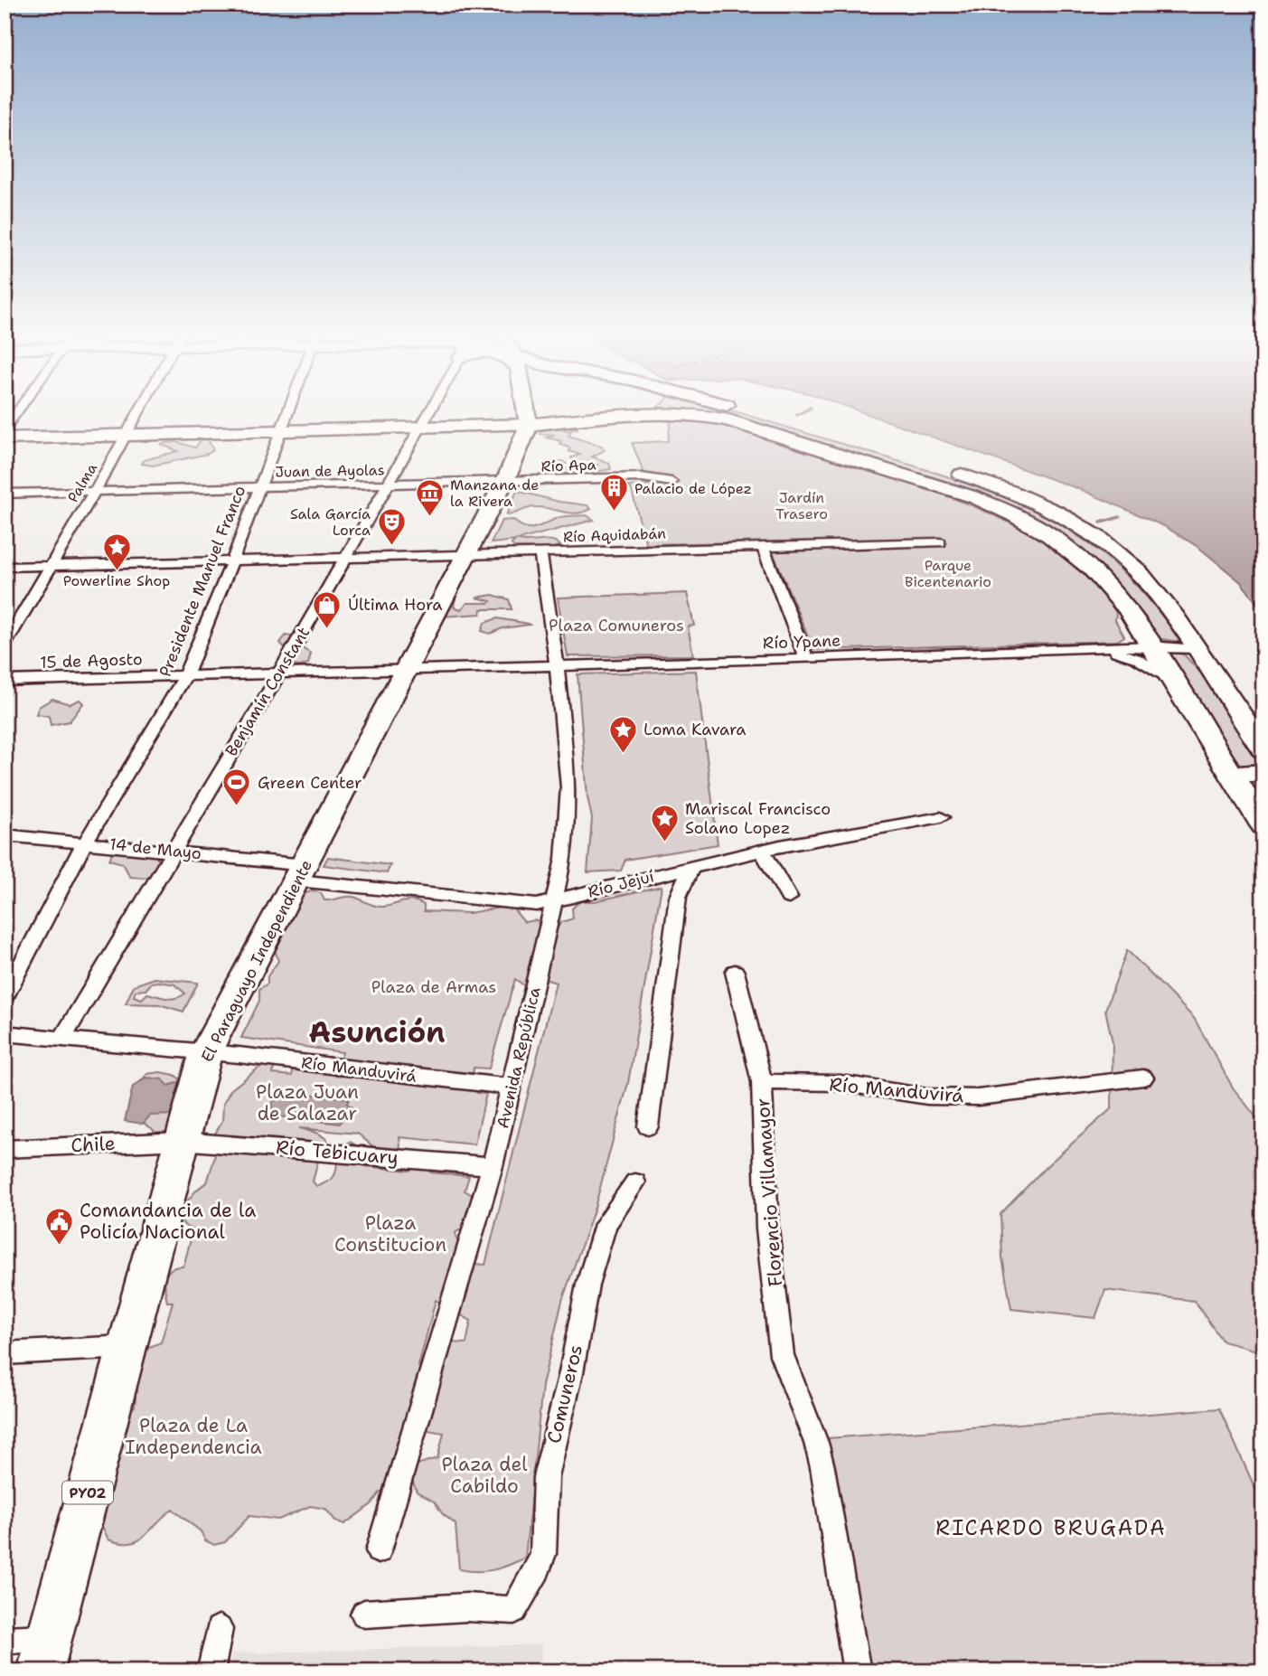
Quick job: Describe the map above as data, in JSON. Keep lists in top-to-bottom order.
{
  "streets": {
    "main road": ["El Paraguayo Independiente", "PY02"],
    "street": [
      "Río Apa",
      "Juan de Ayolas",
      "Palma",
      "Río Aquidabán",
      "Presidente Manuel Franco",
      "Río Ypane",
      "15 de Agosto",
      "Benjamín Constant",
      "14 de Mayo",
      "Río Jejuí",
      "Avenida República",
      "Río Manduvirá",
      "Chile",
      "Río Tebicuary",
      "Florencio Villamayor",
      "Comuneros"
    ]
  },
  "crossings": [
    ["Río Apa", "Juan de Ayolas"],
    ["Río Apa", "El Paraguayo Independiente"],
    ["Juan de Ayolas", "Palma"],
    ["Juan de Ayolas", "Presidente Manuel Franco"],
    ["Juan de Ayolas", "Benjamín Constant"],
    ["Juan de Ayolas", "El Paraguayo Independiente"],
    ["Palma", "Río Aquidabán"],
    ["Río Aquidabán", "Presidente Manuel Franco"],
    ["Río Aquidabán", "Benjamín Constant"],
    ["Río Aquidabán", "El Paraguayo Independiente"],
    ["Río Aquidabán", "Avenida República"],
    ["Presidente Manuel Franco", "15 de Agosto"],
    ["Presidente Manuel Franco", "14 de Mayo"],
    ["Río Ypane", "15 de Agosto"],
    ["Río Ypane", "El Paraguayo Independiente"],
    ["Río Ypane", "Avenida República"],
    ["15 de Agosto", "Benjamín Constant"],
    ["15 de Agosto", "El Paraguayo Independiente"],
    ["Benjamín Constant", "14 de Mayo"],
    ["Benjamín Constant", "Río Manduvirá"],
    ["14 de Mayo", "Río Jejuí"],
    ["14 de Mayo", "El Paraguayo Independiente"],
    ["Río Jejuí", "El Paraguayo Independiente"],
    ["Río Jejuí", "Avenida República"],
    ["El Paraguayo Independiente", "Río Manduvirá"],
    ["El Paraguayo Independiente", "Chile"],
    ["El Paraguayo Independiente", "Río Tebicuary"],
    ["Avenida República", "Río Manduvirá"],
    ["Avenida República", "Río Tebicuary"],
    ["Río Manduvirá", "Florencio Villamayor"],
    ["Chile", "Río Tebicuary"]
  ],
  "districts": ["Asunción", "RICARDO BRUGADA"],
  "parks": [
    "Jardín Trasero",
    "Parque Bicentenario",
    "Plaza Comuneros",
    "Plaza de Armas",
    "Plaza Juan de Salazar",
    "Plaza Constitucion",
    "Plaza de La Independencia",
    "Plaza del Cabildo"
  ],
  "places": {
    "building": ["Palacio de López"],
    "museum": ["Manzana de la Rivera"],
    "theatre": ["Sala García Lorca"],
    "place": ["Powerline Shop", "Loma Kavara", "Mariscal Francisco Solano Lopez"],
    "shop": ["Última Hora"],
    "sports": ["Green Center"],
    "public building": ["Comandancia de la Policía Nacional"]
  }
}
